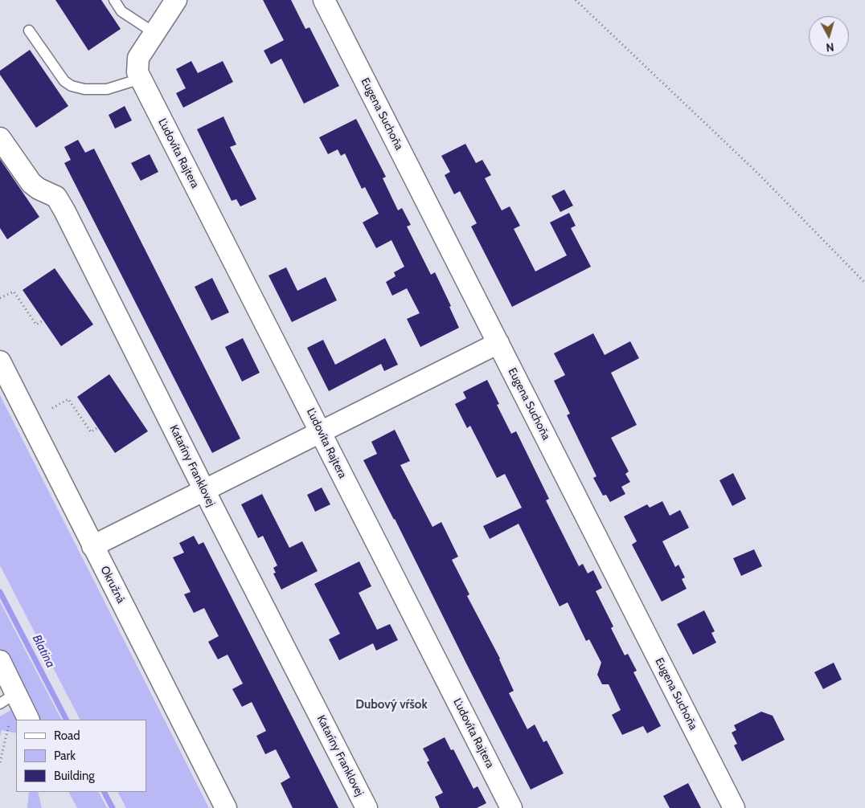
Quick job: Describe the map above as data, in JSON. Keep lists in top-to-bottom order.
{
  "streets": {
    "street": [
      "Eugena Suchoňa",
      "Ľudovíta Rajtera",
      "Kataríny Franklovej",
      "Okružná"
    ]
  },
  "districts": ["Dubový vŕšok"],
  "water": ["Blatina"],
  "legend": ["Road", "Park", "Building"],
  "north": "bottom"
}
